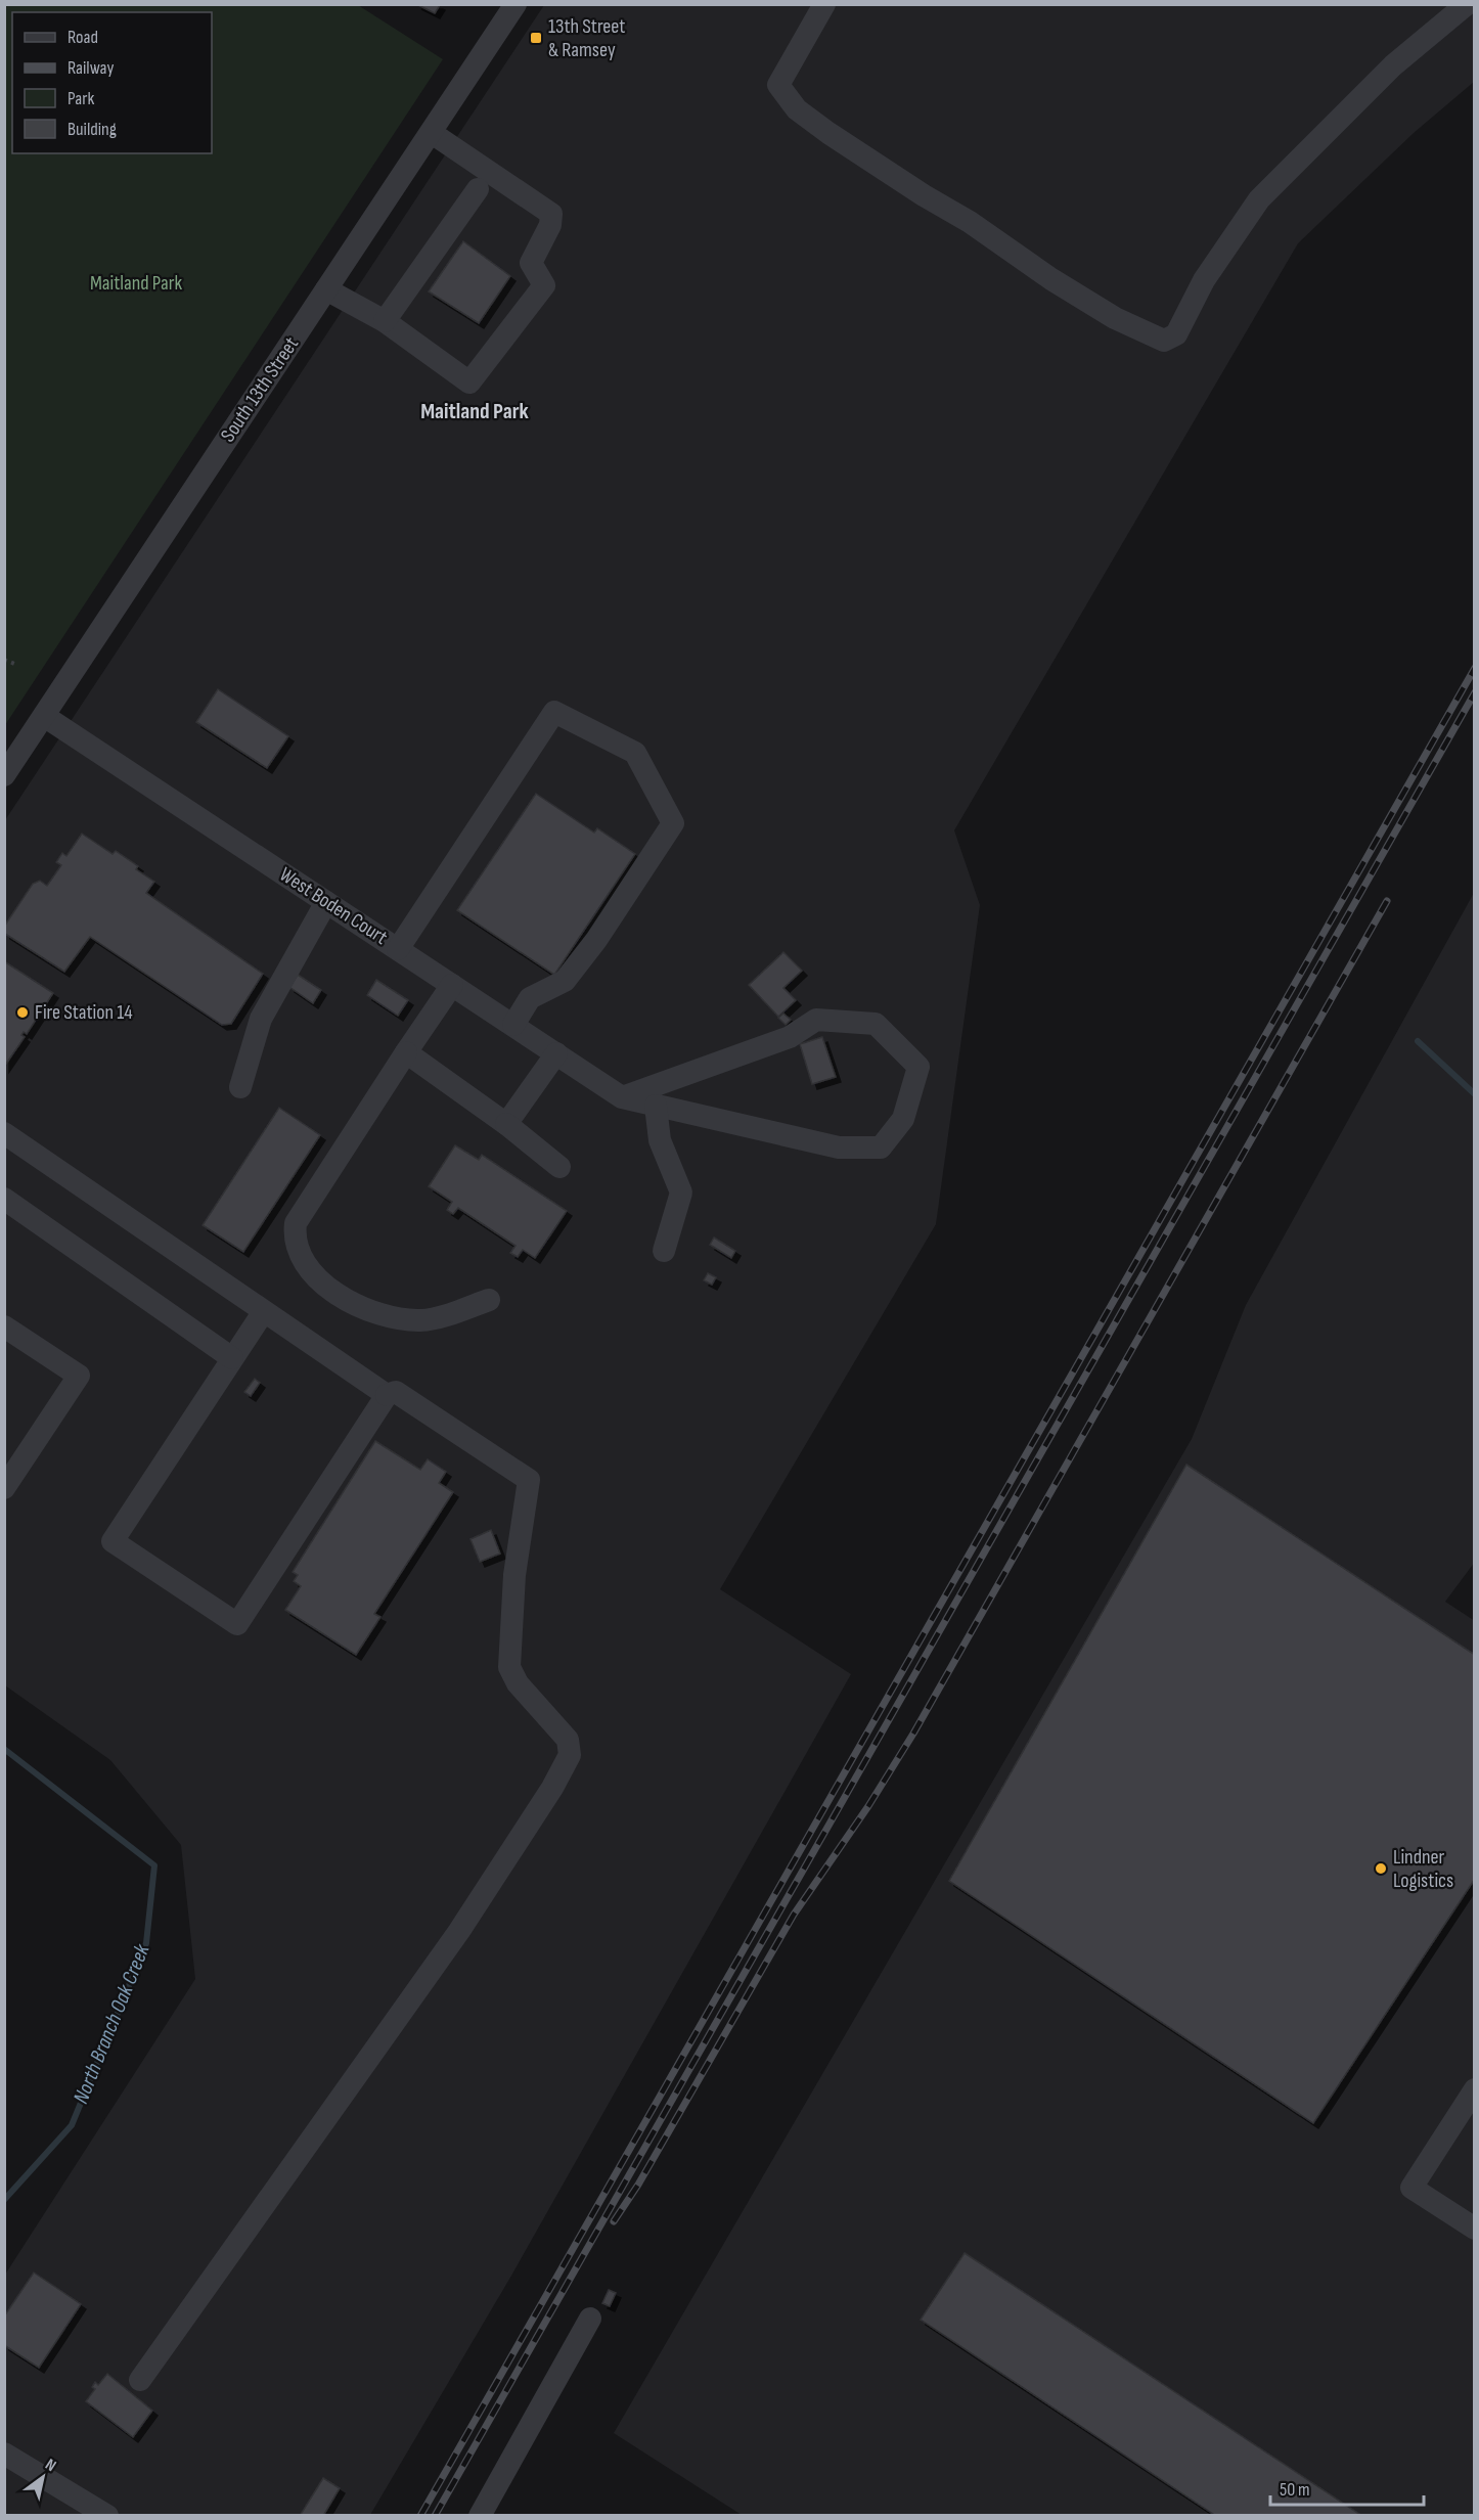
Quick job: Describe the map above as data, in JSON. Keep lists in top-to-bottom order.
{
  "streets": {
    "street": ["South 13th Street", "West Boden Court"]
  },
  "crossings": [
    ["South 13th Street", "West Boden Court"]
  ],
  "districts": ["Maitland Park"],
  "water": ["North Branch Oak Creek"],
  "parks": ["Maitland Park"],
  "places": {
    "transit": ["13th Street & Ramsey"],
    "other": ["Fire Station 14", "Lindner Logistics"]
  },
  "legend": [
    "Road",
    "Railway",
    "Park",
    "Building"
  ],
  "scale_bar": "50 m",
  "north": "top right"
}
